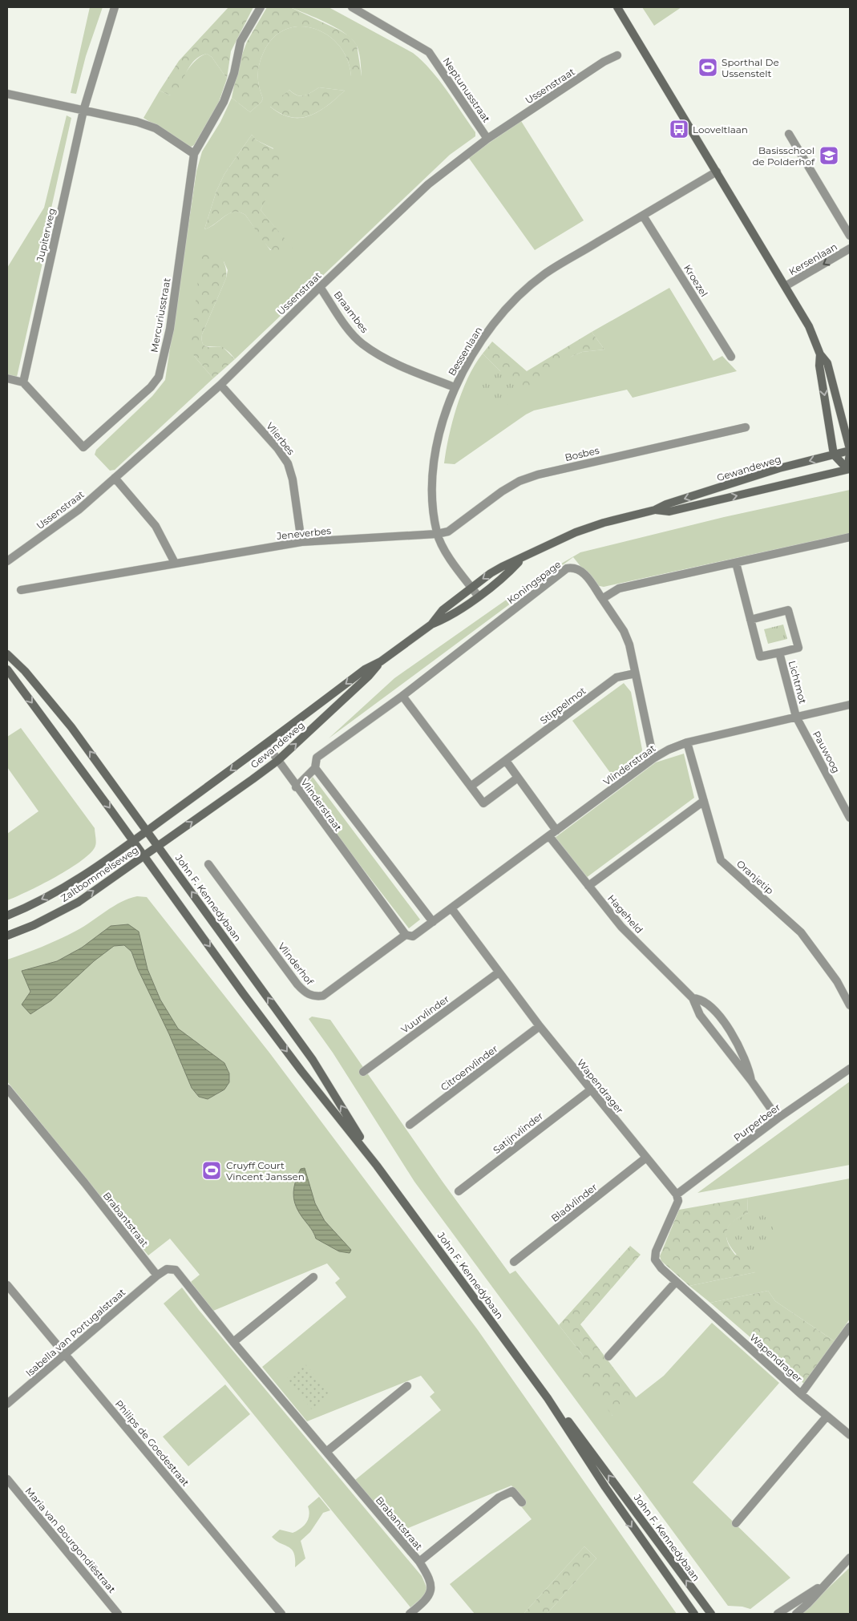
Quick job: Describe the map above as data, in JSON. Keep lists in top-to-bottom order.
{
  "streets": {
    "main road": ["Gewandeweg", "Zaltbommelseweg", "John F. Kennedybaan"],
    "street": [
      "Ussenstraat",
      "Neptunusstraat",
      "Jupiterweg",
      "Kersenlaan",
      "Kroezel",
      "Braambes",
      "Mercuriusstraat",
      "Bessenlaan",
      "Vlierbes",
      "Bosbes",
      "Jeneverbes",
      "Koningspage",
      "Lichtmot",
      "Stippelmot",
      "Pauwoog",
      "Vlinderstraat",
      "Oranjetip",
      "Hageheld",
      "Vlinderhof",
      "Vuurvlinder",
      "Citroenvlinder",
      "Wapendrager",
      "Purperbeer",
      "Satijnvlinder",
      "Bladvlinder",
      "Brabantstraat",
      "Isabella van Portugalstraat",
      "Philips de Goedestraat",
      "Maria van Bourgondiëstraat"
    ]
  },
  "crossings": [
    ["Ussenstraat", "Neptunusstraat"],
    ["Ussenstraat", "Braambes"],
    ["Ussenstraat", "Vlierbes"],
    ["Jupiterweg", "Mercuriusstraat"],
    ["Kroezel", "Bessenlaan"],
    ["Braambes", "Bessenlaan"],
    ["Bessenlaan", "Bosbes"],
    ["Bessenlaan", "Gewandeweg"],
    ["Bessenlaan", "Jeneverbes"],
    ["Vlierbes", "Jeneverbes"],
    ["Bosbes", "Jeneverbes"],
    ["Gewandeweg", "Vlinderstraat"],
    ["Gewandeweg", "Zaltbommelseweg"],
    ["Gewandeweg", "John F. Kennedybaan"],
    ["Koningspage", "Vlinderstraat"],
    ["Lichtmot", "Pauwoog"],
    ["Lichtmot", "Vlinderstraat"],
    ["Pauwoog", "Vlinderstraat"],
    ["Vlinderstraat", "Oranjetip"],
    ["Vlinderstraat", "Hageheld"],
    ["Vlinderstraat", "Vlinderhof"],
    ["Vlinderstraat", "Wapendrager"],
    ["Zaltbommelseweg", "John F. Kennedybaan"],
    ["Hageheld", "Purperbeer"],
    ["Vlinderhof", "Wapendrager"],
    ["Vuurvlinder", "Wapendrager"],
    ["Citroenvlinder", "Wapendrager"],
    ["Wapendrager", "Purperbeer"],
    ["Wapendrager", "Satijnvlinder"],
    ["Wapendrager", "Bladvlinder"],
    ["Brabantstraat", "Isabella van Portugalstraat"],
    ["Isabella van Portugalstraat", "Philips de Goedestraat"]
  ],
  "one_way": ["Kersenlaan"],
  "places": {
    "sports": ["Sporthal De Ussenstelt", "Cruyff Court Vincent Janssen"],
    "bus stop": ["Looveltlaan"],
    "school or university": ["Basisschool de Polderhof"]
  }
}
